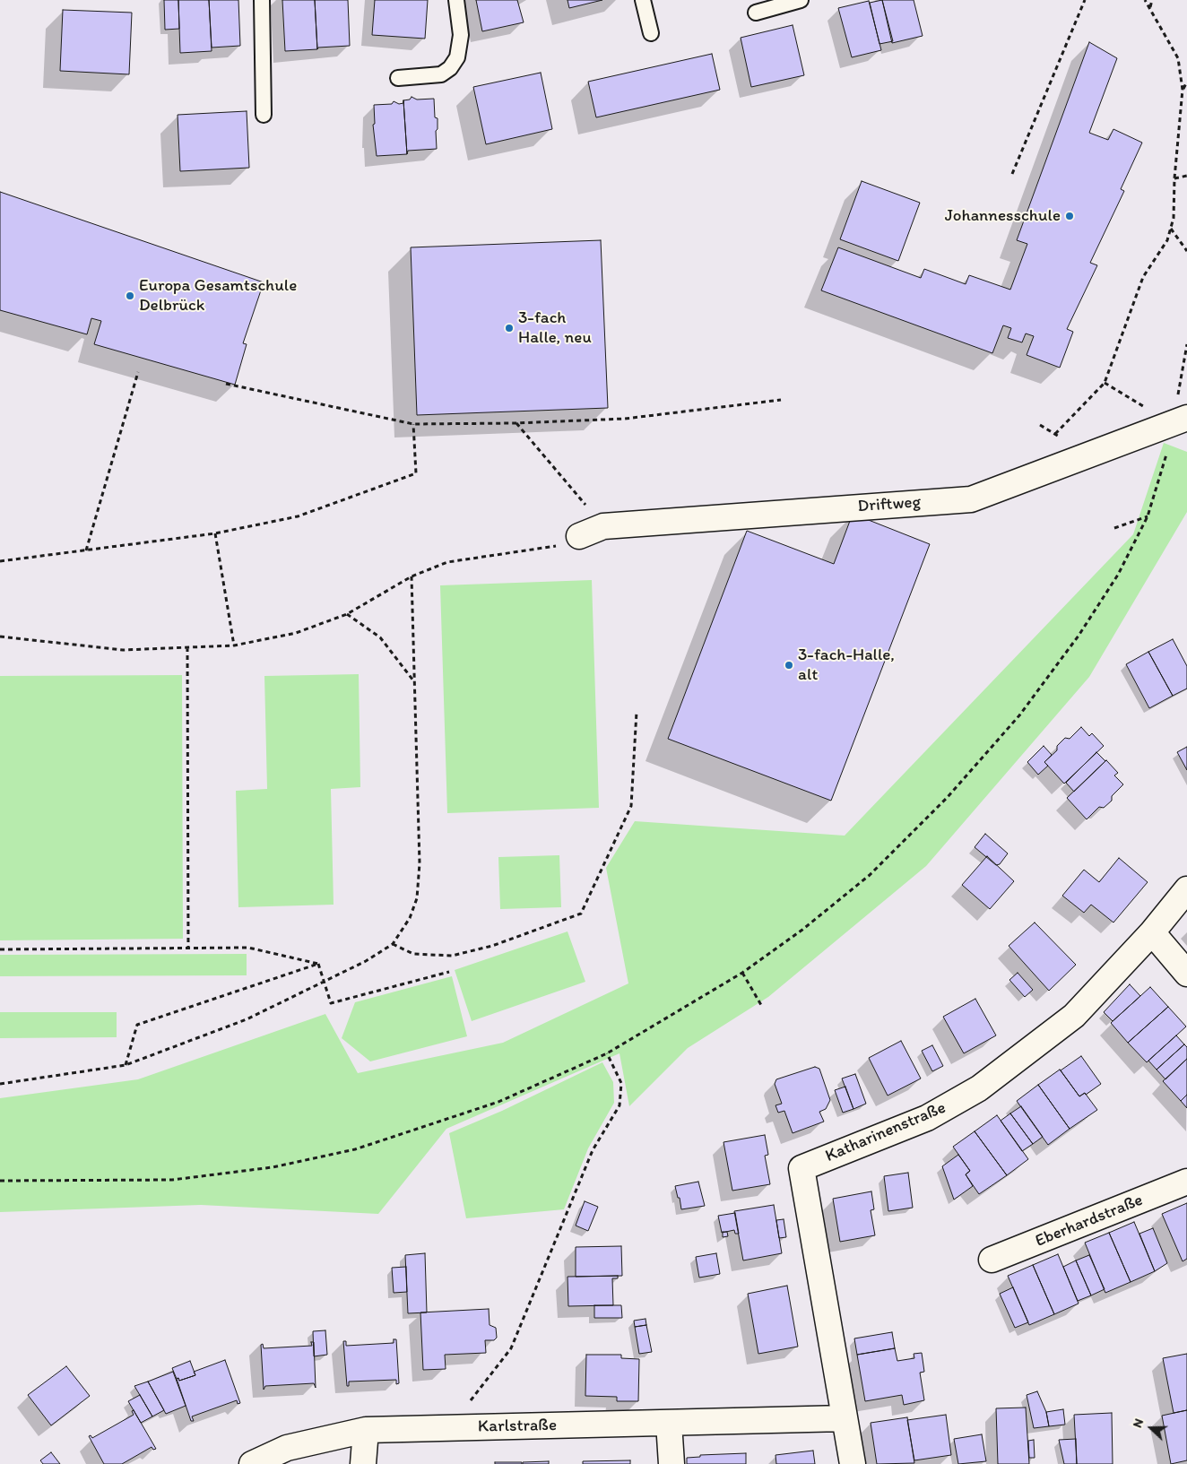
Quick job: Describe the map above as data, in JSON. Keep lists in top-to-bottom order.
{
  "streets": {
    "street": [
      "Driftweg",
      "Katharinenstraße",
      "Eberhardstraße",
      "Karlstraße"
    ]
  },
  "crossings": [
    ["Katharinenstraße", "Karlstraße"]
  ],
  "places": [
    "Johannesschule",
    "Europa Gesamtschule Delbrück",
    "3-fach Halle, neu",
    "3-fach-Halle, alt"
  ],
  "north": "left"
}
